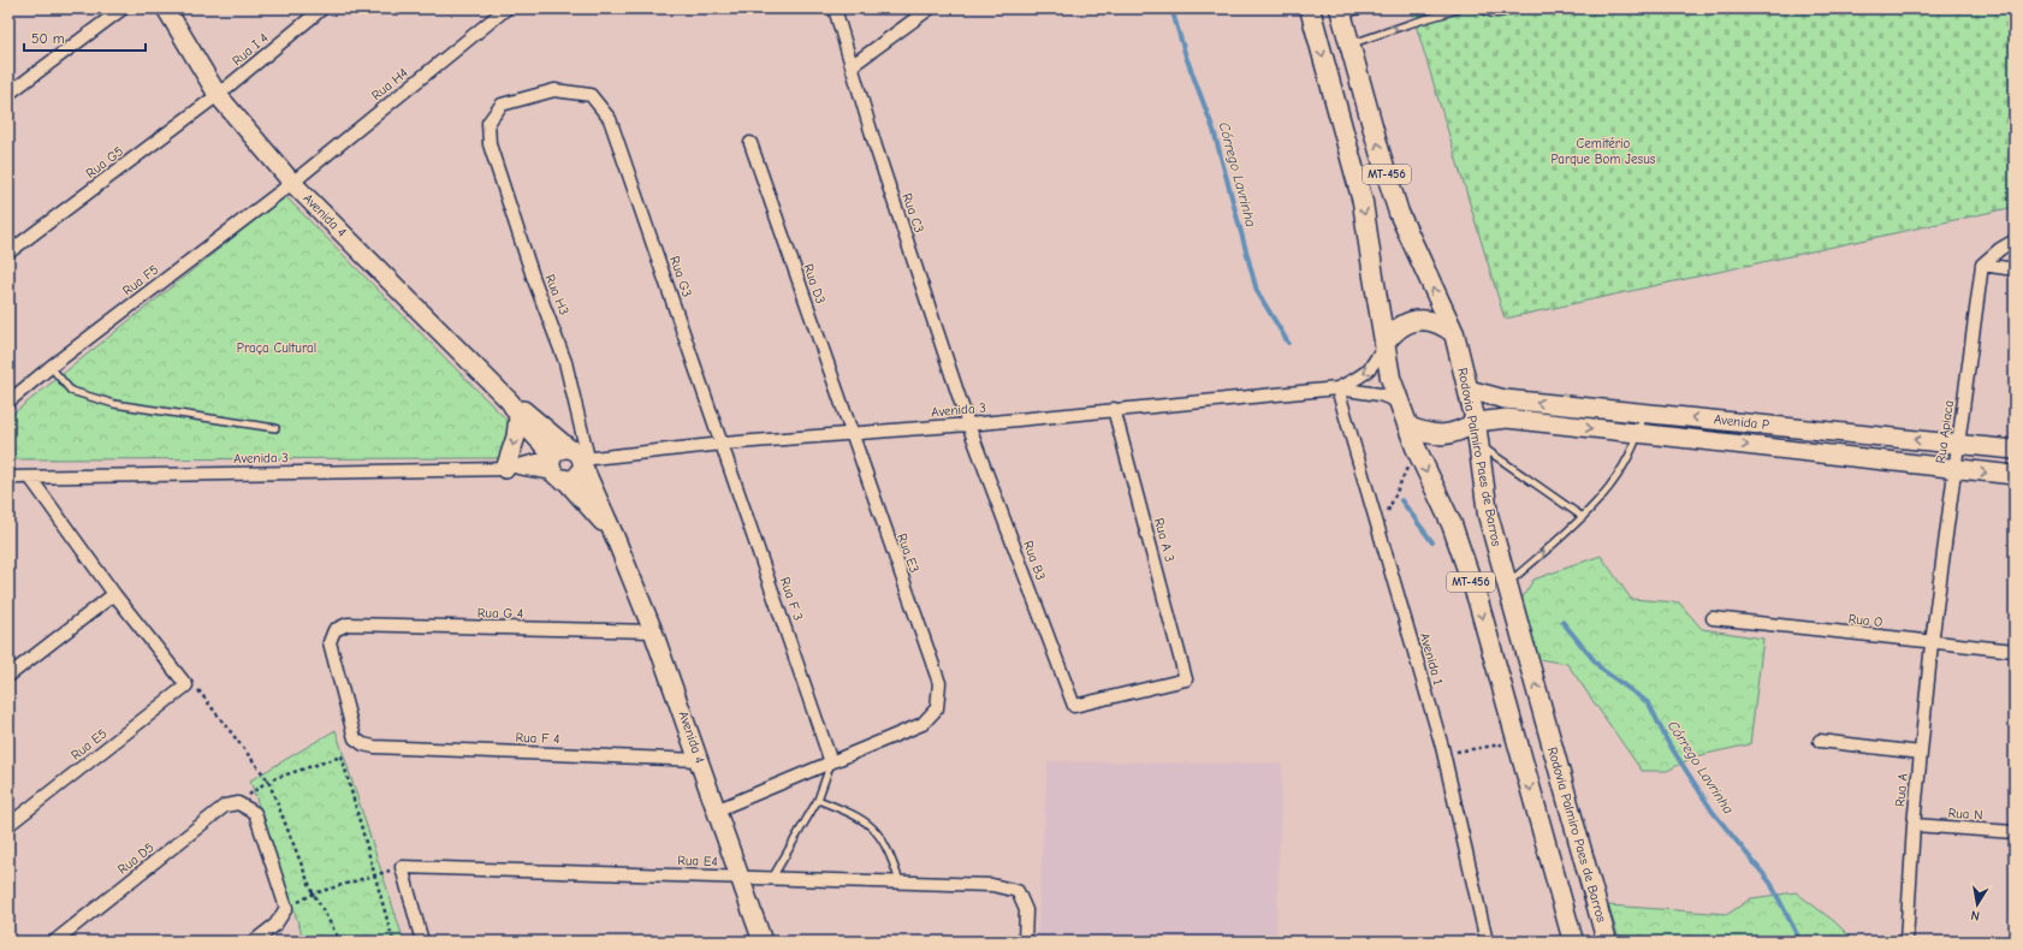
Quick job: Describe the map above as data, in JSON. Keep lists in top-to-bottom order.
{
  "streets": {
    "main road": ["MT-456", "Rodovia Palmiro Paes de Barros"],
    "street": [
      "Rua I 4",
      "Rua H4",
      "Rua G5",
      "Rua C3",
      "Avenida 4",
      "Rua G3",
      "Rua F5",
      "Rua D3",
      "Rua H3",
      "Avenida 3",
      "Avenida P",
      "Rua Apiaca",
      "Rua A 3",
      "Rua E3",
      "Rua B3",
      "Rua F 3",
      "Rua G 4",
      "Rua O",
      "Avenida 1",
      "Rua F 4",
      "Rua E5",
      "Rua A",
      "Rua N",
      "Rua D5",
      "Rua E4"
    ]
  },
  "crossings": [
    ["Rua I 4", "Rua G5"],
    ["Rua I 4", "Avenida 4"],
    ["Rua H4", "Avenida 4"],
    ["Rua H4", "Rua F5"],
    ["Rua G5", "Avenida 4"],
    ["MT-456", "Avenida P"],
    ["MT-456", "Rodovia Palmiro Paes de Barros"],
    ["Rua C3", "Avenida 3"],
    ["Rua C3", "Rua B3"],
    ["Avenida 4", "Rua F5"],
    ["Avenida 4", "Rua H3"],
    ["Avenida 4", "Avenida 3"],
    ["Avenida 4", "Rua G 4"],
    ["Avenida 4", "Rua F 4"],
    ["Avenida 4", "Rua E4"],
    ["Rua G3", "Rua H3"],
    ["Rua G3", "Avenida 3"],
    ["Rua G3", "Rua F 3"],
    ["Rua D3", "Avenida 3"],
    ["Rua D3", "Rua E3"],
    ["Rua H3", "Avenida 3"],
    ["Avenida 3", "Rua A 3"],
    ["Avenida 3", "Rua E3"],
    ["Avenida 3", "Rua B3"],
    ["Avenida 3", "Rua F 3"],
    ["Avenida 3", "Avenida 1"],
    ["Avenida P", "Rua Apiaca"],
    ["Avenida P", "Rodovia Palmiro Paes de Barros"],
    ["Rua Apiaca", "Rua O"],
    ["Rua Apiaca", "Rua A"],
    ["Rua A 3", "Rua B3"],
    ["Rua E3", "Rua F 3"],
    ["Rua G 4", "Rua F 4"],
    ["Rua O", "Rua A"],
    ["Rua A", "Rua N"]
  ],
  "water": ["Córrego Lavrinha"],
  "parks": ["Cemitério Parque Bom Jesus", "Praça Cultural"],
  "scale_bar": "50 m",
  "north": "bottom"
}
